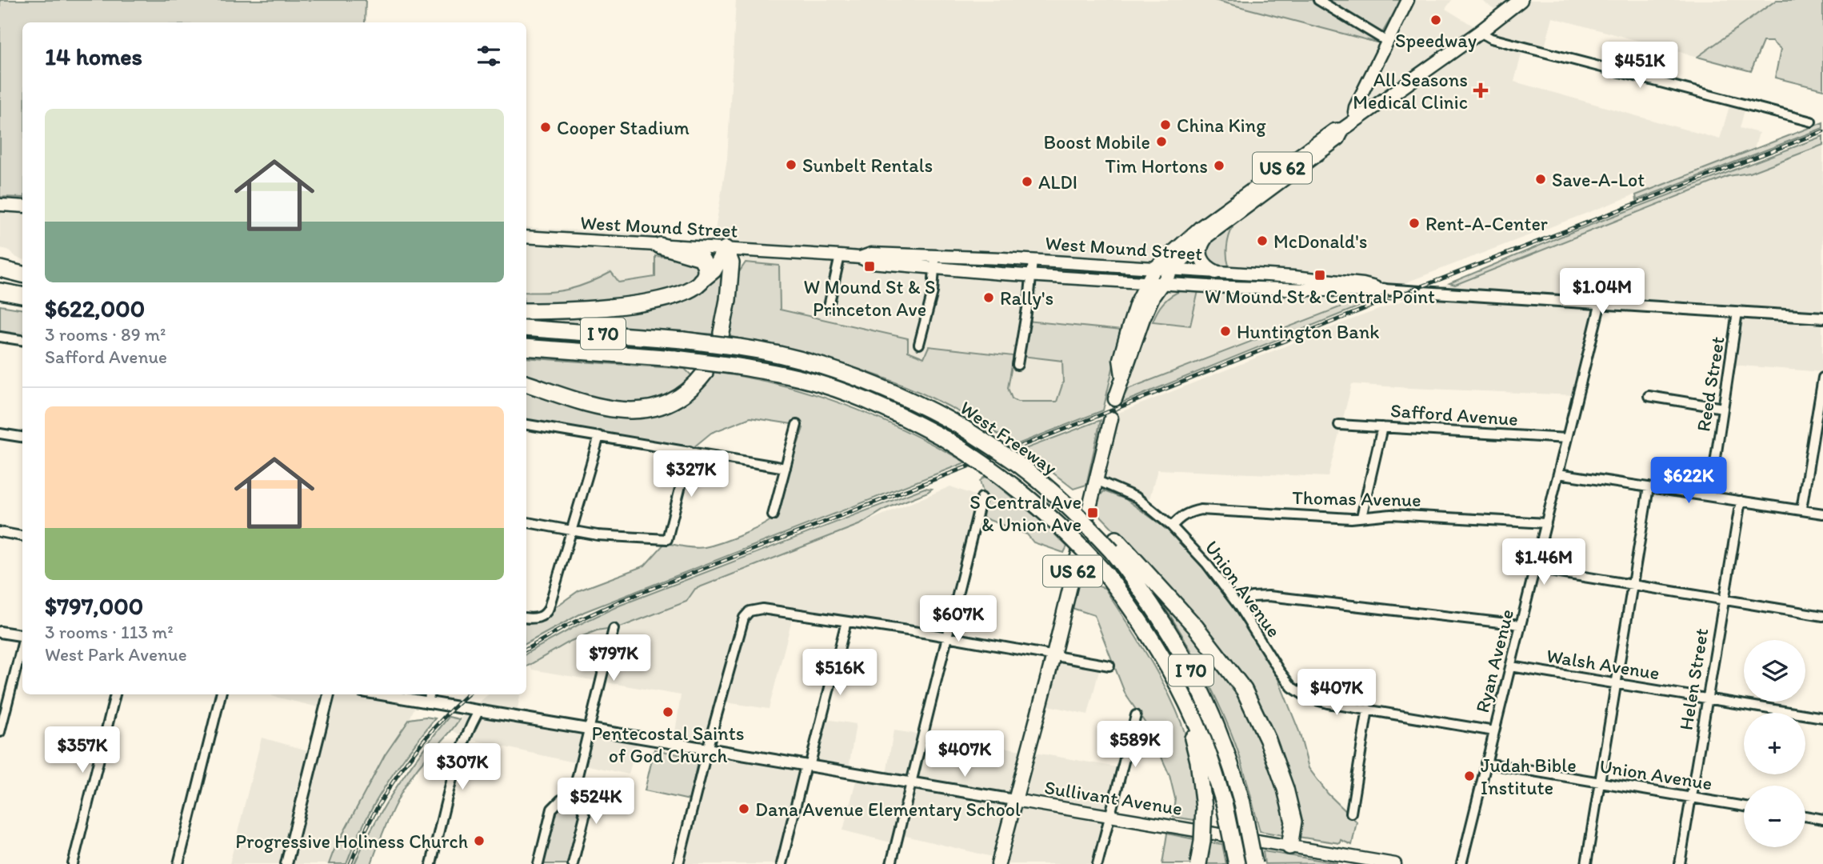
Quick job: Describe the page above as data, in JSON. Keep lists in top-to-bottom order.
{
  "streets": {
    "highway": ["I 70", "West Freeway"],
    "main road": ["US 62", "West Mound Street", "Sullivant Avenue"],
    "street": [
      "Reed Street",
      "Safford Avenue",
      "Thomas Avenue",
      "Union Avenue",
      "Ryan Avenue",
      "Walsh Avenue",
      "Helen Street"
    ]
  },
  "crossings": [
    ["US 62", "West Mound Street"],
    ["US 62", "Union Avenue"],
    ["US 62", "Sullivant Avenue"],
    ["West Mound Street", "Reed Street"],
    ["West Mound Street", "Ryan Avenue"],
    ["Safford Avenue", "Ryan Avenue"],
    ["Thomas Avenue", "Union Avenue"],
    ["Thomas Avenue", "Ryan Avenue"],
    ["Union Avenue", "Ryan Avenue"],
    ["Union Avenue", "Helen Street"],
    ["Ryan Avenue", "Walsh Avenue"],
    ["Walsh Avenue", "Helen Street"]
  ],
  "places": {
    "other": [
      "Speedway",
      "China King",
      "Cooper Stadium",
      "Boost Mobile",
      "Sunbelt Rentals",
      "Tim Hortons",
      "Save-A-Lot",
      "ALDI",
      "Rent-A-Center",
      "McDonald's",
      "Rally's",
      "Huntington Bank",
      "Pentecostal Saints of God Church",
      "Judah Bible Institute",
      "Dana Avenue Elementary School",
      "Progressive Holiness Church"
    ],
    "health": ["All Seasons Medical Clinic"],
    "transit": ["W Mound St & S Princeton Ave", "W Mound St & Central Point", "S Central Ave & Union Ave"]
  },
  "page": {
    "heading": "14 homes",
    "price": [
      "$451K",
      "$1.04M",
      "$327K",
      "$622K",
      "$1.46M",
      "$607K",
      "$797K",
      "$516K",
      "$407K",
      "$589K",
      "$357K",
      "$407K",
      "$307K",
      "$524K"
    ],
    "list": [
      {
        "name": "$622,000",
        "note": "3 rooms · 89 m² · Safford Avenue"
      },
      {
        "name": "$797,000",
        "note": "3 rooms · 113 m² · West Park Avenue"
      }
    ],
    "map_buttons": ["+", "−"]
  }
}
